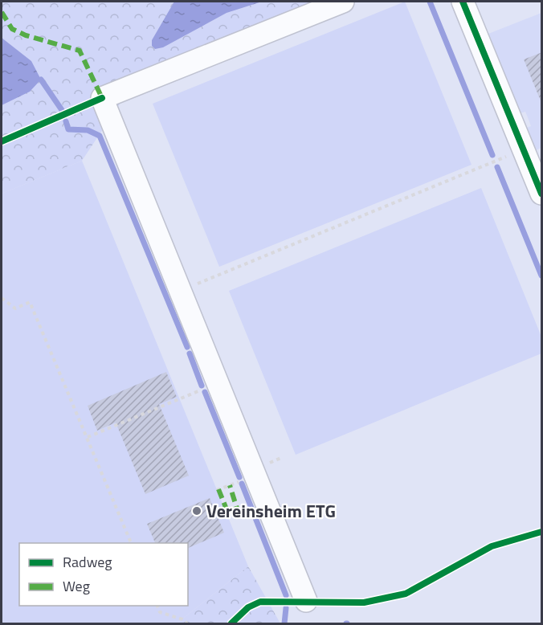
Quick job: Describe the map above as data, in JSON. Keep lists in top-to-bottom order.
{
  "places": ["Vereinsheim ETG"],
  "legend": ["Radweg", "Weg"]
}
